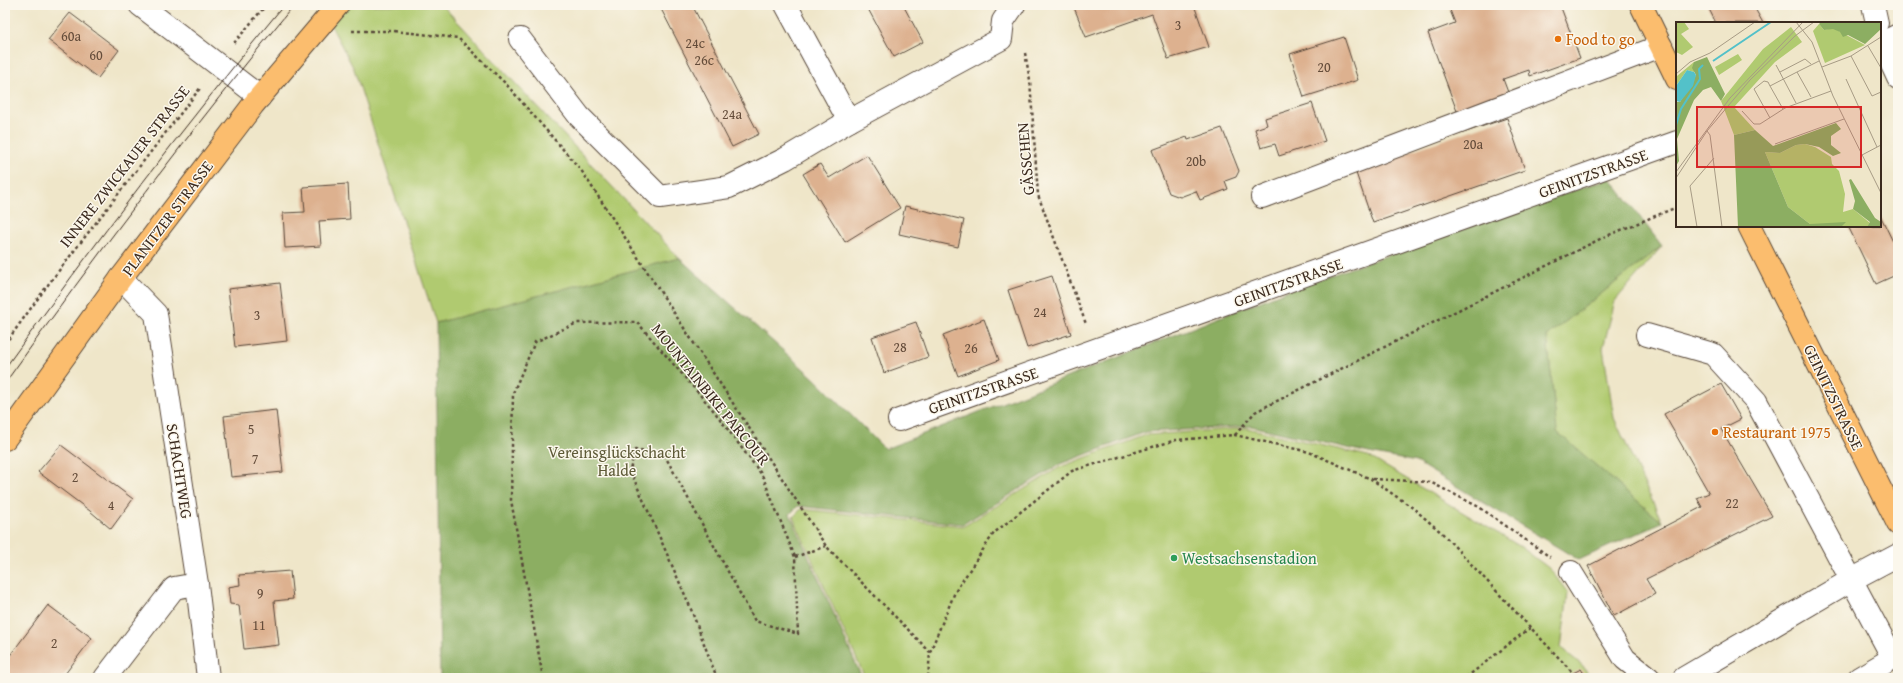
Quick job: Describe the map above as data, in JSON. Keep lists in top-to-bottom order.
{
  "streets": {
    "main road": ["GEINITZSTRASSE", "PLANITZER STRASSE"],
    "street": ["SCHACHTWEG"],
    "path": ["GÄSSCHEN", "INNERE ZWICKAUER STRASSE", "MOUNTAINBIKE PARCOUR"]
  },
  "crossings": [
    ["GÄSSCHEN", "GEINITZSTRASSE"],
    ["PLANITZER STRASSE", "SCHACHTWEG"]
  ],
  "parks": ["Vereinsglückschacht Halde"],
  "places": ["Food to go", "Restaurant 1975", "Westsachsenstadion"],
  "house_numbers": [
    "3",
    "60a",
    "24c",
    "60",
    "26c",
    "20",
    "24a",
    "20a",
    "20b",
    "24",
    "3",
    "28",
    "26",
    "5",
    "7",
    "2",
    "22",
    "4",
    "9",
    "11",
    "2"
  ]
}
